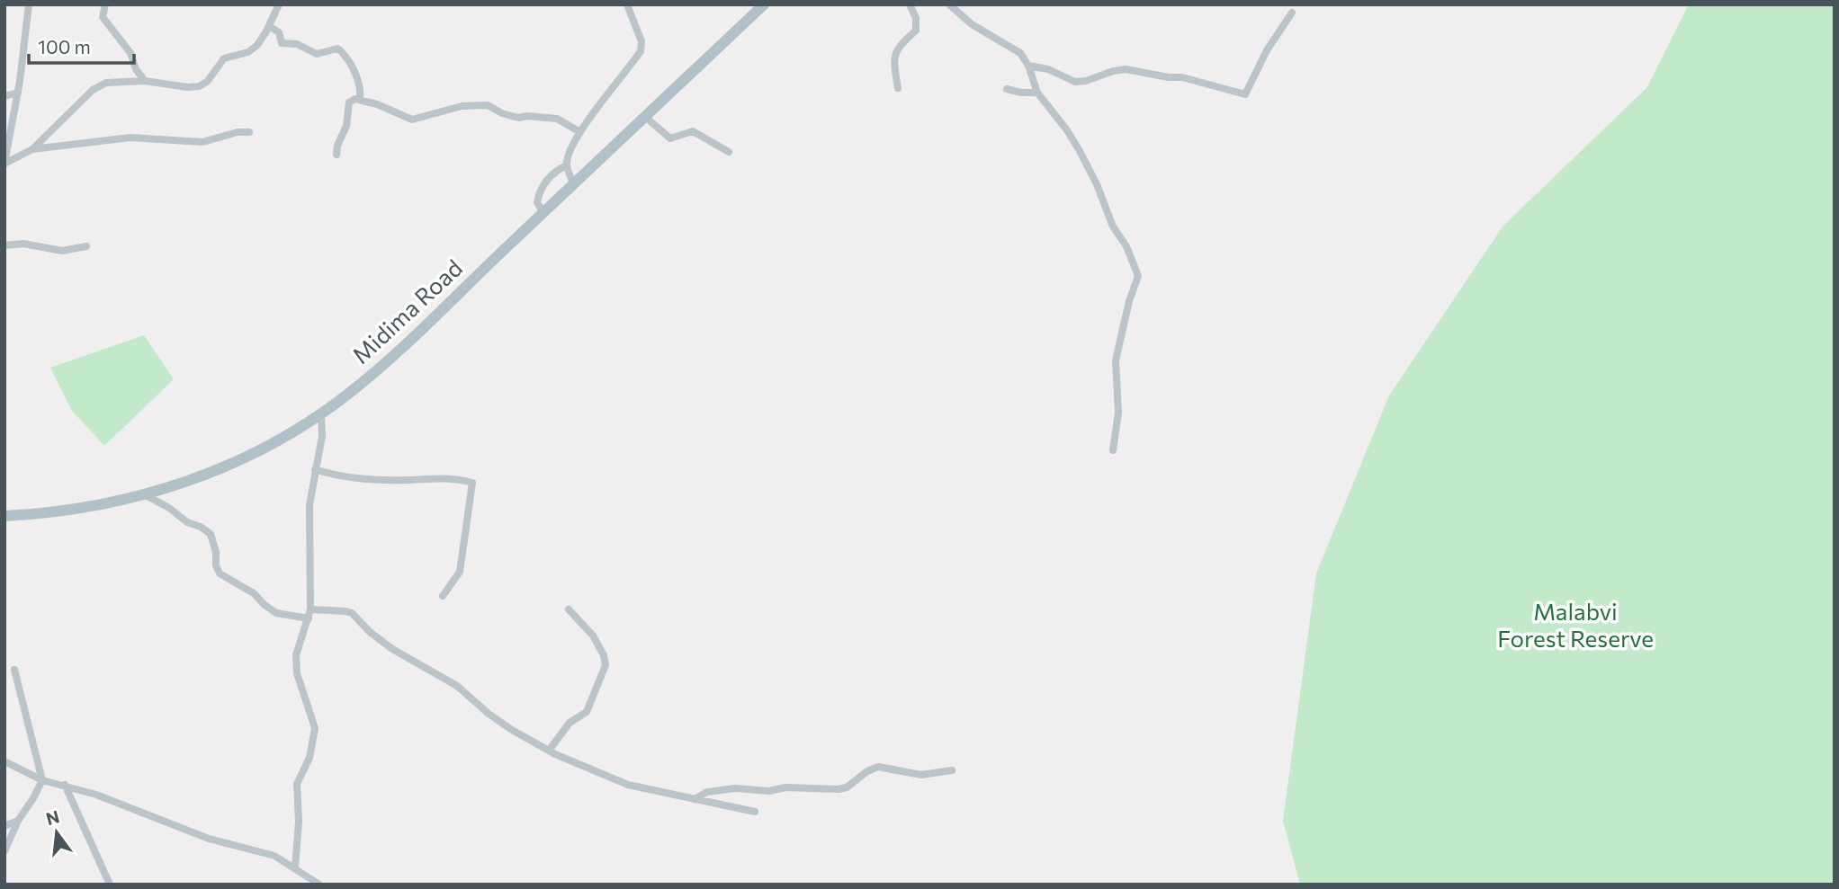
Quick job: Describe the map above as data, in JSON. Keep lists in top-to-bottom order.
{
  "streets": {
    "main road": ["Midima Road"]
  },
  "parks": ["Malabvi Forest Reserve"],
  "scale_bar": "100 m",
  "north": "top"
}
